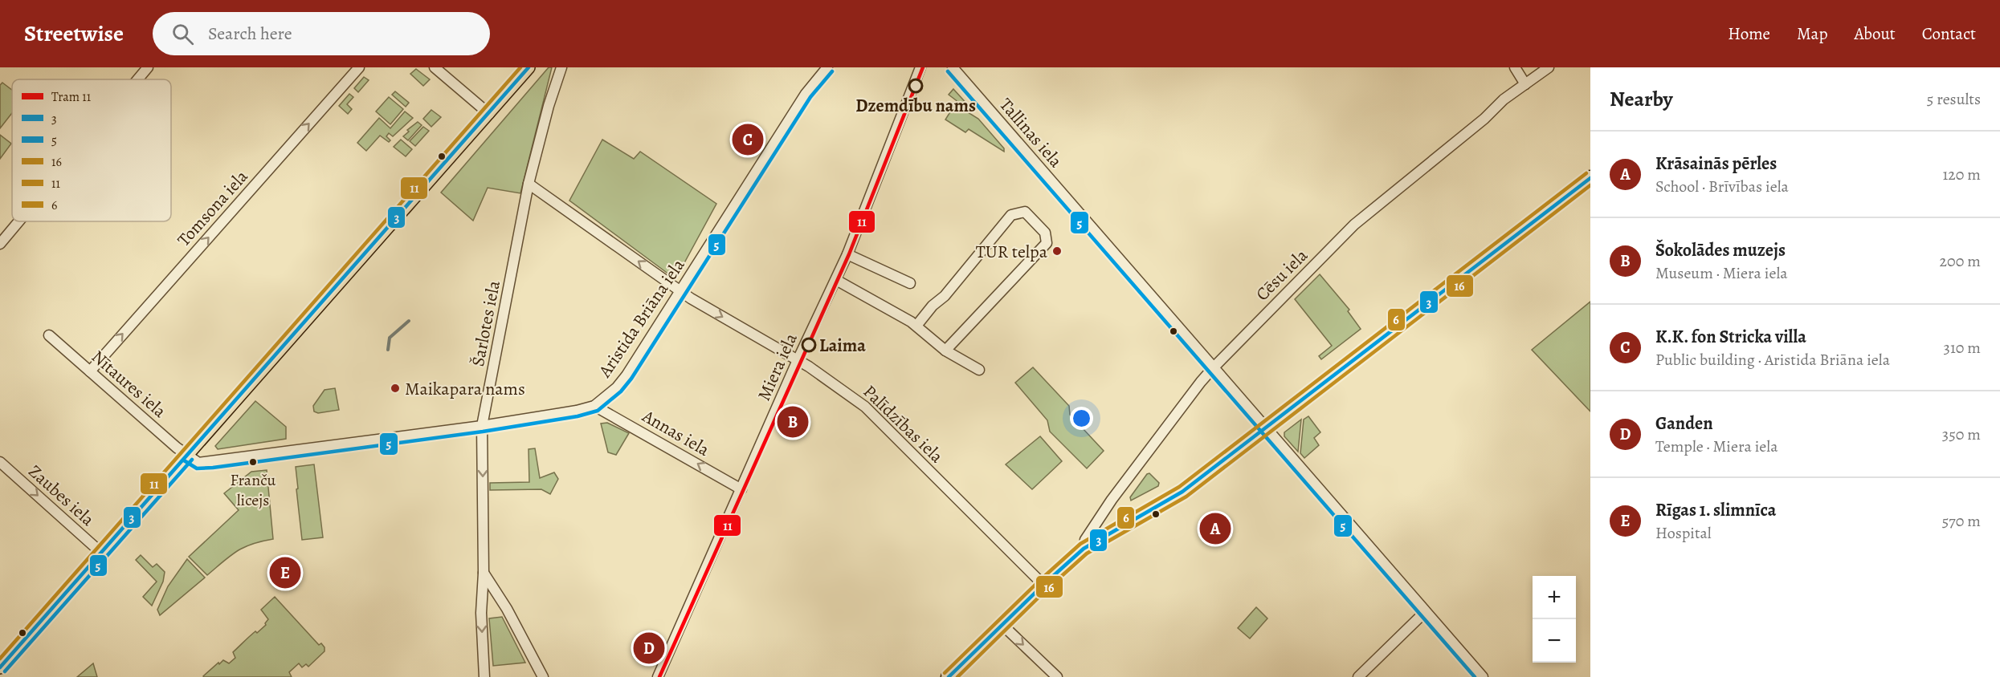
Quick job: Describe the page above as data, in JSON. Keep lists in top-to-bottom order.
{
  "streets": {
    "street": [
      "Tallinas iela",
      "Tomsona iela",
      "Cēsu iela",
      "Aristida Briāna iela",
      "Šarlotes iela",
      "Miera iela",
      "Nītaures iela",
      "Palīdzības iela",
      "Annas iela",
      "Zaubes iela"
    ]
  },
  "crossings": [
    ["Tallinas iela", "Cēsu iela"],
    ["Tomsona iela", "Nītaures iela"],
    ["Aristida Briāna iela", "Šarlotes iela"],
    ["Aristida Briāna iela", "Nītaures iela"],
    ["Aristida Briāna iela", "Palīdzības iela"],
    ["Aristida Briāna iela", "Annas iela"],
    ["Šarlotes iela", "Palīdzības iela"],
    ["Miera iela", "Palīdzības iela"],
    ["Miera iela", "Annas iela"]
  ],
  "one_way": [
    "Tomsona iela",
    "Šarlotes iela",
    "Annas iela",
    "Zaubes iela"
  ],
  "places": [
    "Dzemdību nams",
    "TUR telpa",
    "Laima",
    "Maikapara nams",
    "Franču licejs"
  ],
  "lines": [
    "tram line 11",
    "transit line 3",
    "transit line 11",
    "transit line 5",
    "transit line 6",
    "transit line 16"
  ],
  "legend": [
    "Tram 11",
    "3",
    "5",
    "16",
    "11",
    "6"
  ],
  "page": {
    "header": "Streetwise",
    "search": "Search here",
    "nav": [
      "Home",
      "Map",
      "About",
      "Contact"
    ],
    "heading": ["Nearby", "5 results"],
    "pins": [
      "C",
      "B",
      "A",
      "E",
      "D"
    ],
    "list": [
      {
        "mark": "A",
        "name": "Krāsainās pērles",
        "note": "School · Brīvības iela",
        "value": "120 m"
      },
      {
        "mark": "B",
        "name": "Šokolādes muzejs",
        "note": "Museum · Miera iela",
        "value": "200 m"
      },
      {
        "mark": "C",
        "name": "K.K. fon Stricka villa",
        "note": "Public building · Aristida Briāna iela",
        "value": "310 m"
      },
      {
        "mark": "D",
        "name": "Ganden",
        "note": "Temple · Miera iela",
        "value": "350 m"
      },
      {
        "mark": "E",
        "name": "Rīgas 1. slimnīca",
        "note": "Hospital",
        "value": "570 m"
      }
    ],
    "map_buttons": ["+", "−"]
  }
}
